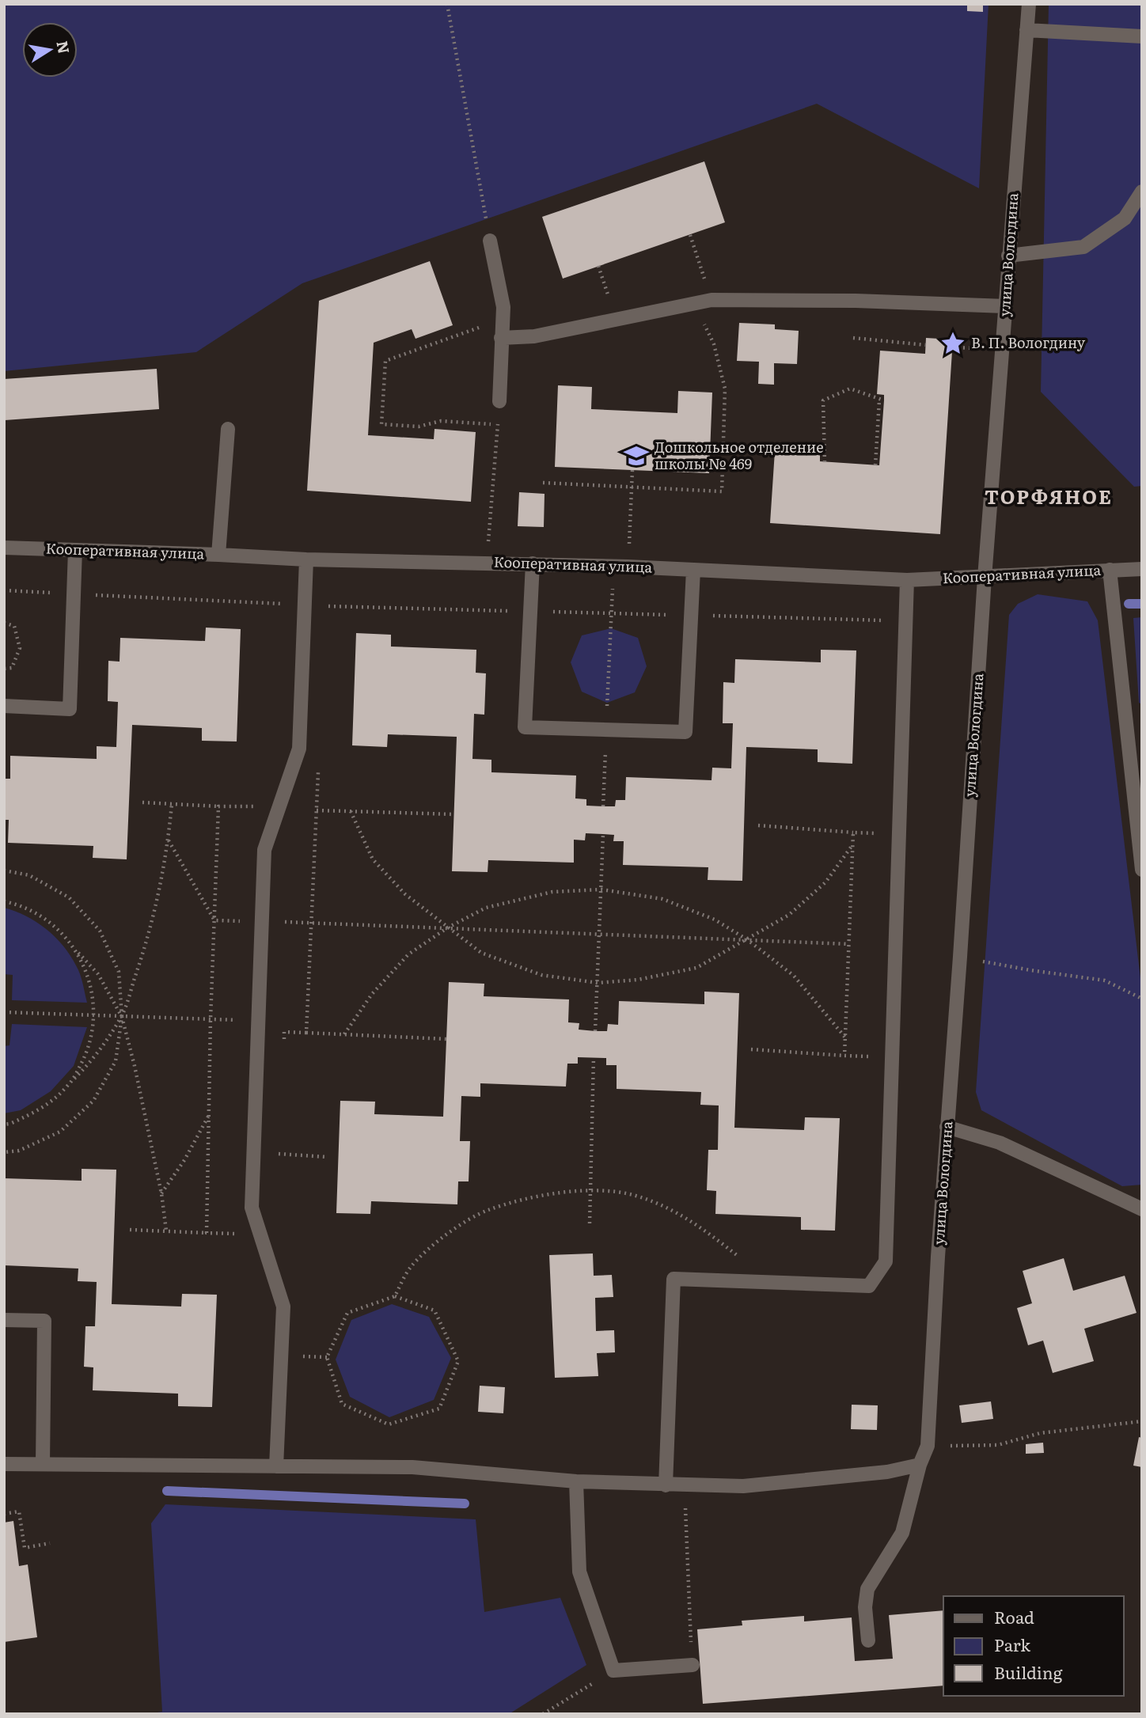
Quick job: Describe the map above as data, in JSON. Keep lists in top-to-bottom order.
{
  "streets": {
    "street": ["улица Вологдина", "Кооперативная улица"]
  },
  "crossings": [
    ["улица Вологдина", "Кооперативная улица"]
  ],
  "districts": ["ТОРФЯНОЕ"],
  "places": {
    "place": ["В. П. Вологдину"],
    "school or university": ["Дошкольное отделение школы № 469"]
  },
  "legend": ["Road", "Park", "Building"],
  "north": "right"
}
